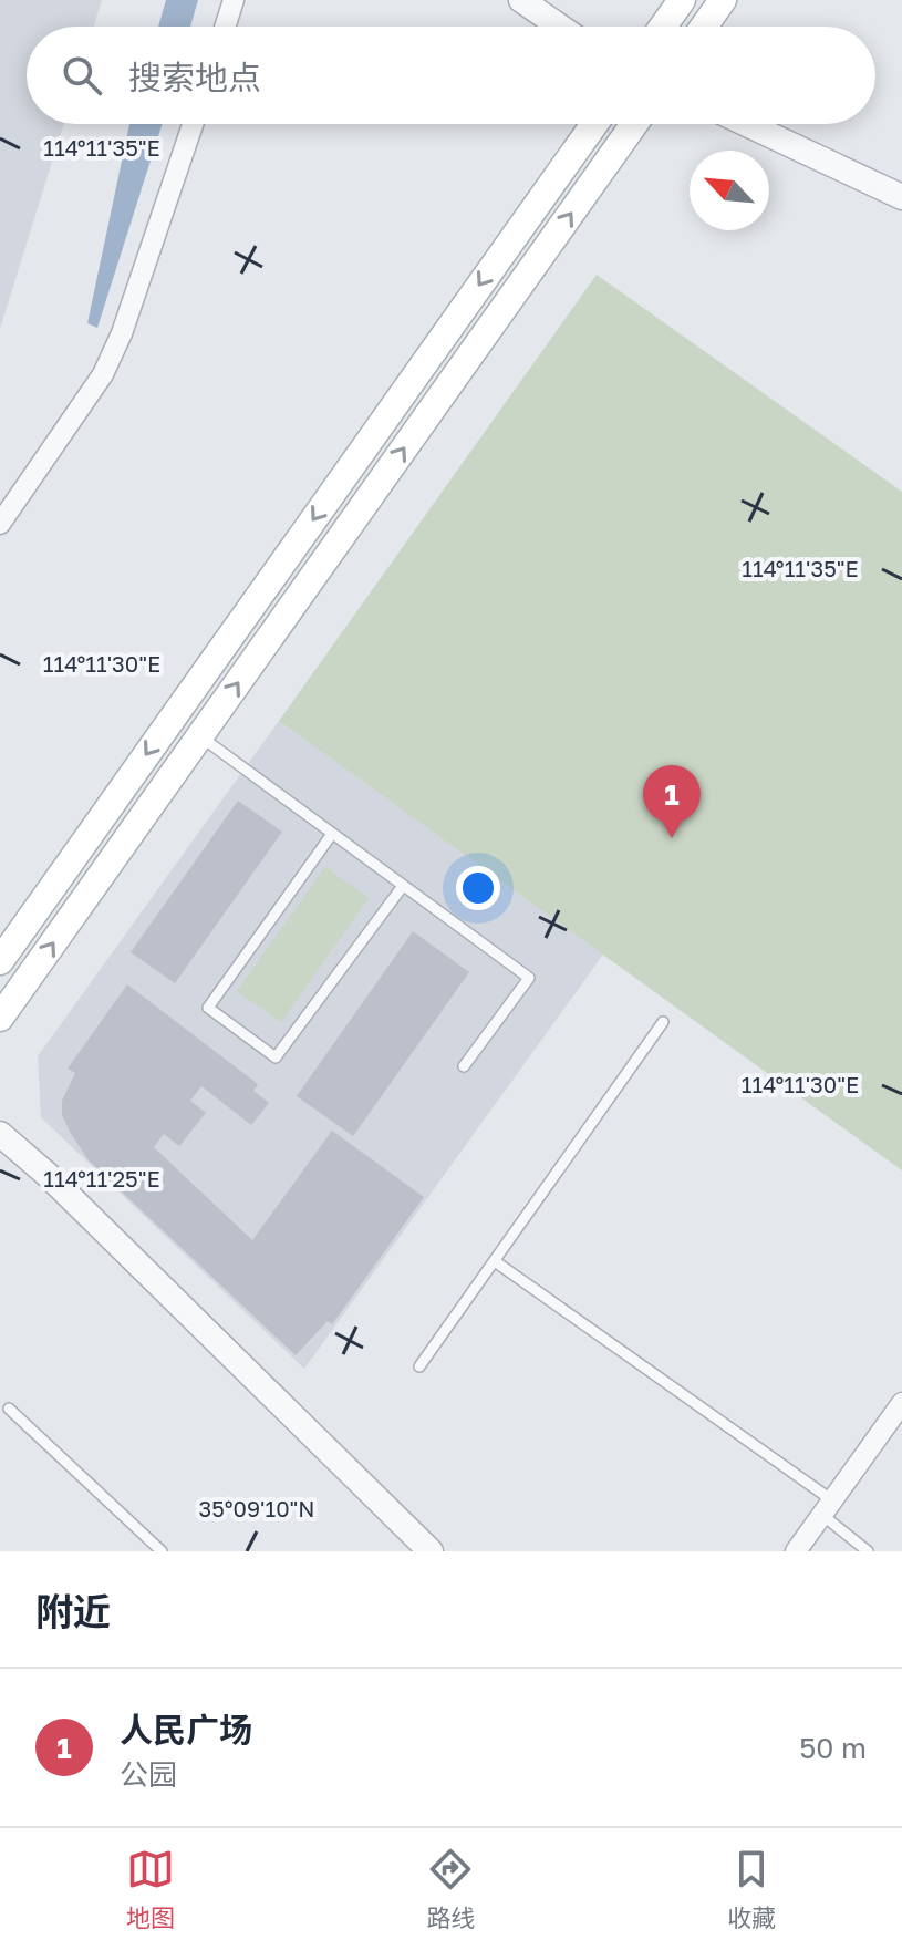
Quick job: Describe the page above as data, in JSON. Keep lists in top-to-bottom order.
{
  "north": "top left",
  "page": {
    "search": "搜索地点",
    "pins": "1",
    "heading": "附近",
    "list": [
      {
        "mark": "1",
        "name": "人民广场",
        "note": "公园",
        "value": "50 m"
      }
    ],
    "nav": ["地图", "路线", "收藏"]
  },
  "coordinates": [
    "114°11'35\"E",
    "114°11'30\"E",
    "114°11'25\"E",
    "35°09'10\"N"
  ]
}
